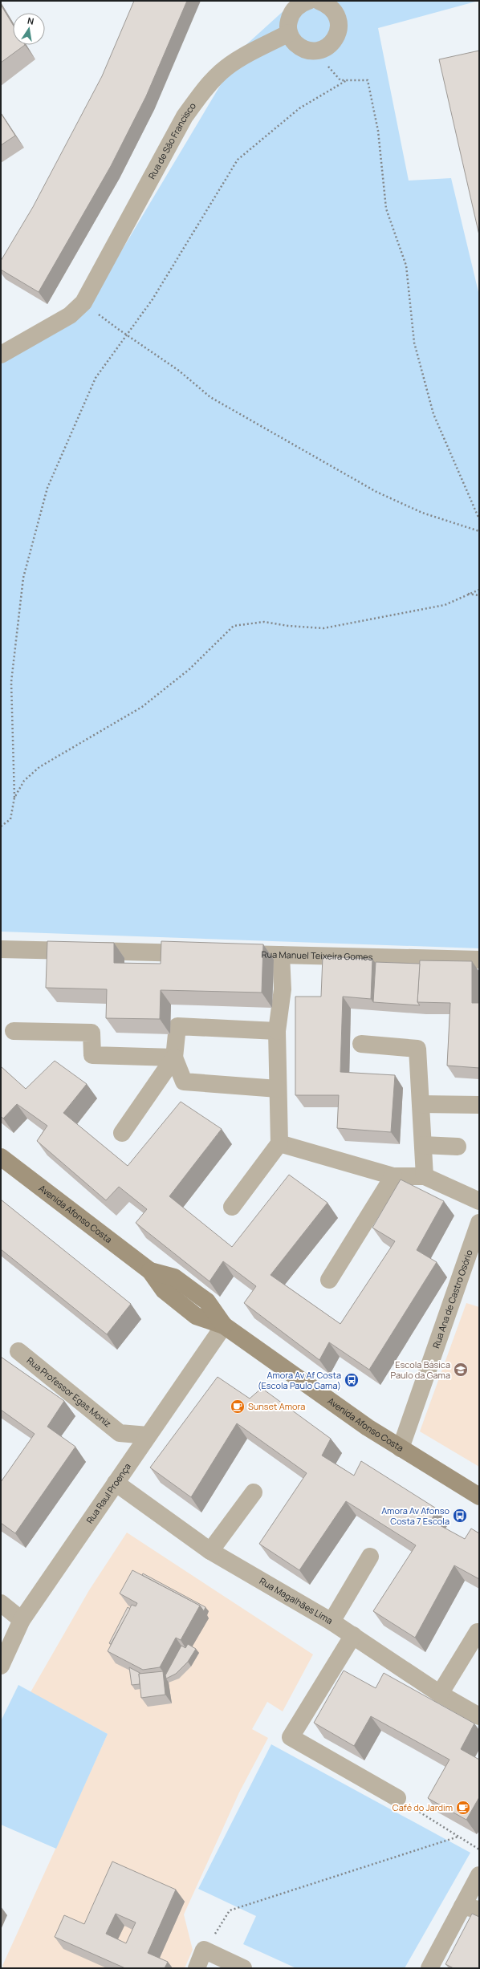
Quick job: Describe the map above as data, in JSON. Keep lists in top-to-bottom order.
{
  "streets": {
    "main road": ["Avenida Afonso Costa"],
    "street": [
      "Rua de São Francisco",
      "Rua Manuel Teixeira Gomes",
      "Rua Ana de Castro Osório",
      "Rua Professor Egas Moniz",
      "Rua Raul Proença",
      "Rua Magalhães Lima"
    ]
  },
  "crossings": [
    ["Avenida Afonso Costa", "Rua Ana de Castro Osório"],
    ["Avenida Afonso Costa", "Rua Raul Proença"],
    ["Rua Professor Egas Moniz", "Rua Raul Proença"],
    ["Rua Raul Proença", "Rua Magalhães Lima"]
  ],
  "places": {
    "school or university": ["Escola Básica Paulo da Gama"],
    "bus stop": ["Amora Av Af Costa (Escola Paulo Gama)", "Amora Av Afonso Costa 7 Escola"],
    "cafe": ["Sunset Amora", "Café do Jardim"]
  },
  "north": "top"
}
